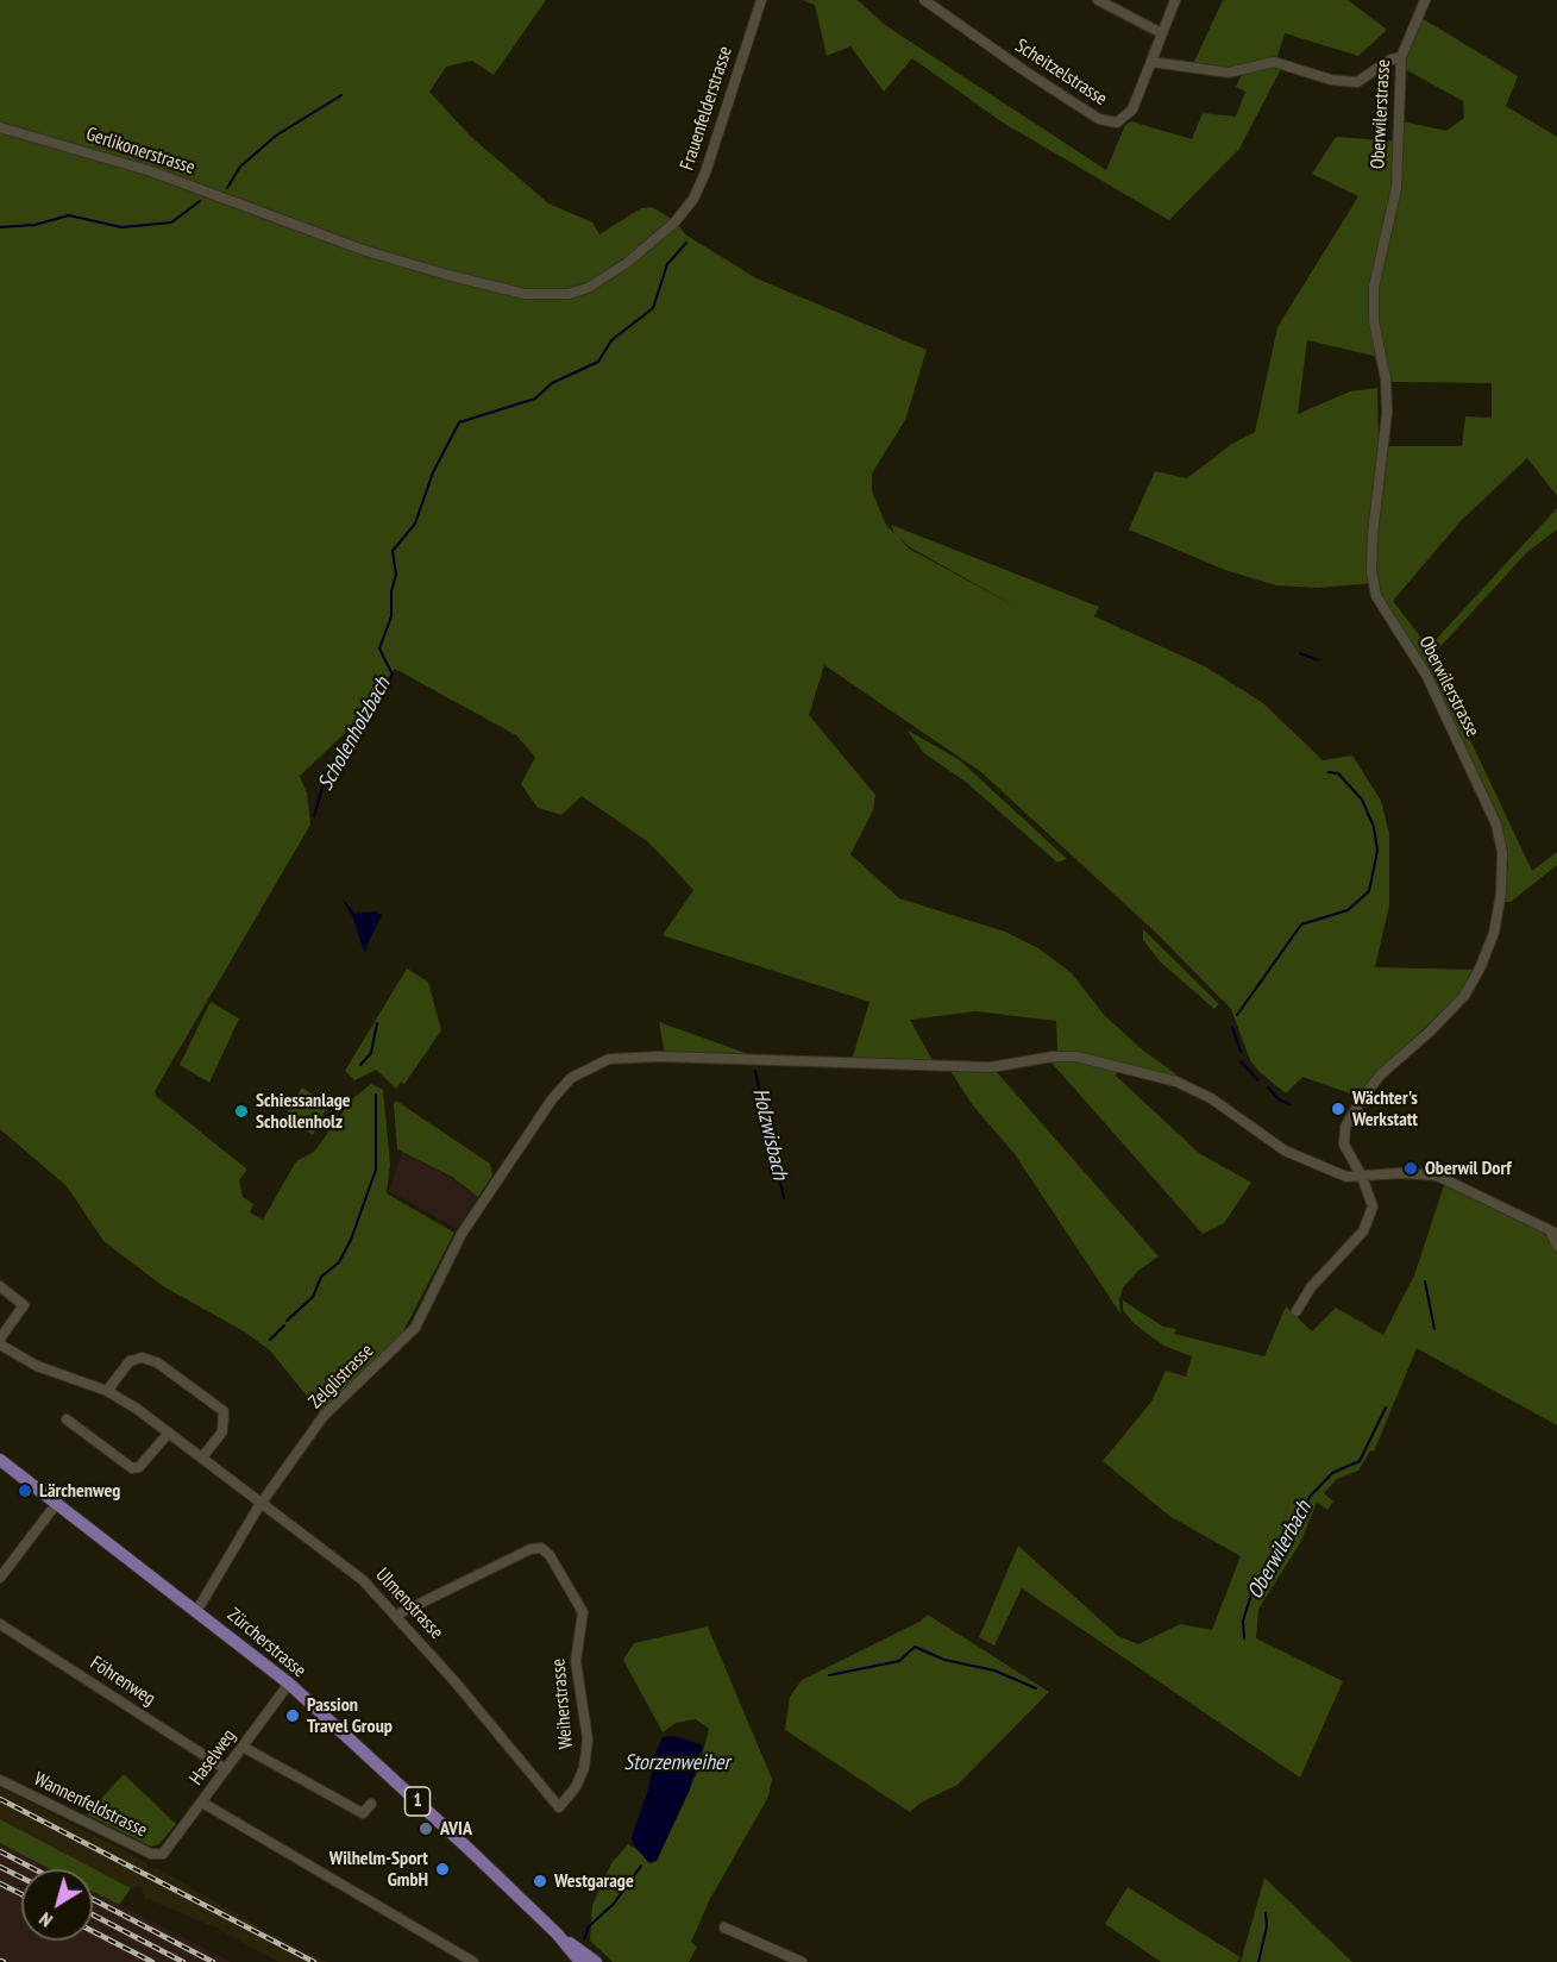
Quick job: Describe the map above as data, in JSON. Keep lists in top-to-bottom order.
{
  "streets": {
    "main road": ["Zürcherstrasse", "1"],
    "street": [
      "Scheitzelstrasse",
      "Frauenfelderstrasse",
      "Oberwilerstrasse",
      "Gerlikonerstrasse",
      "Zelglistrasse",
      "Ulmenstrasse",
      "Föhrenweg",
      "Weiherstrasse",
      "Haselweg",
      "Wannenfeldstrasse"
    ]
  },
  "crossings": [
    ["Frauenfelderstrasse", "Gerlikonerstrasse"],
    ["Oberwilerstrasse", "Zelglistrasse"],
    ["Zelglistrasse", "Ulmenstrasse"],
    ["Zelglistrasse", "Zürcherstrasse"],
    ["Ulmenstrasse", "Weiherstrasse"],
    ["Zürcherstrasse", "Haselweg"],
    ["Föhrenweg", "Haselweg"],
    ["Haselweg", "Wannenfeldstrasse"]
  ],
  "water": [
    "Scholenholzbach",
    "Holzwisbach",
    "Oberwilerbach",
    "Storzenweiher"
  ],
  "places": [
    "Wächter's Werkstatt",
    "Schiessanlage Schollenholz",
    "Oberwil Dorf",
    "Lärchenweg",
    "Passion Travel Group",
    "AVIA",
    "Wilhelm-Sport GmbH",
    "Westgarage"
  ],
  "north": "bottom left"
}
